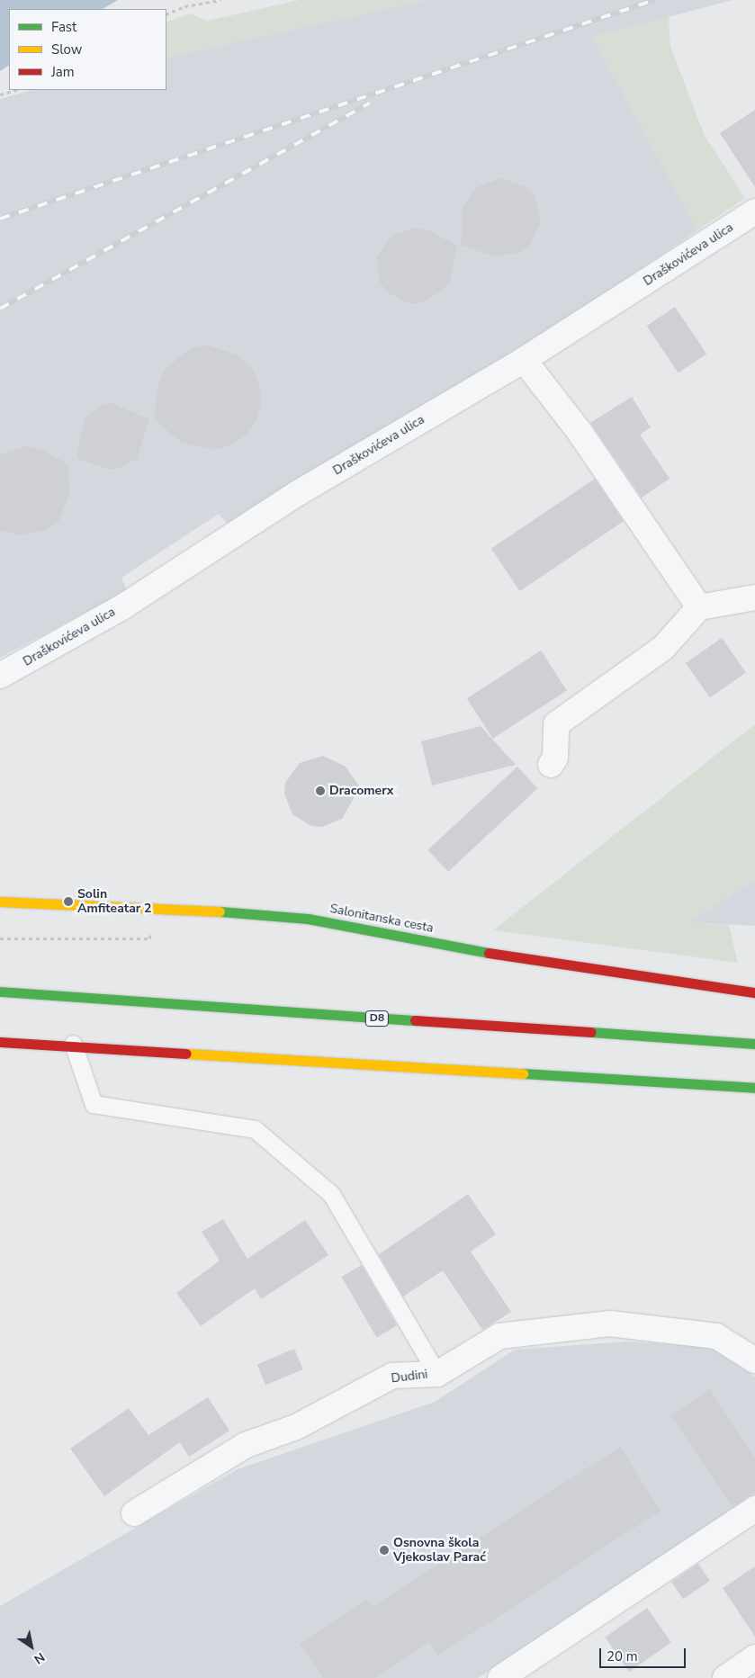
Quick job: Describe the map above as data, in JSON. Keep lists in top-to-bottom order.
{
  "streets": {
    "main road": ["Salonitanska cesta", "D8"],
    "street": ["Draškovićeva ulica", "Dudini"]
  },
  "places": ["Dracomerx", "Solin Amfiteatar 2", "Osnovna škola Vjekoslav Parać"],
  "legend": ["Fast", "Slow", "Jam"],
  "scale_bar": "20 m",
  "north": "bottom right"
}
